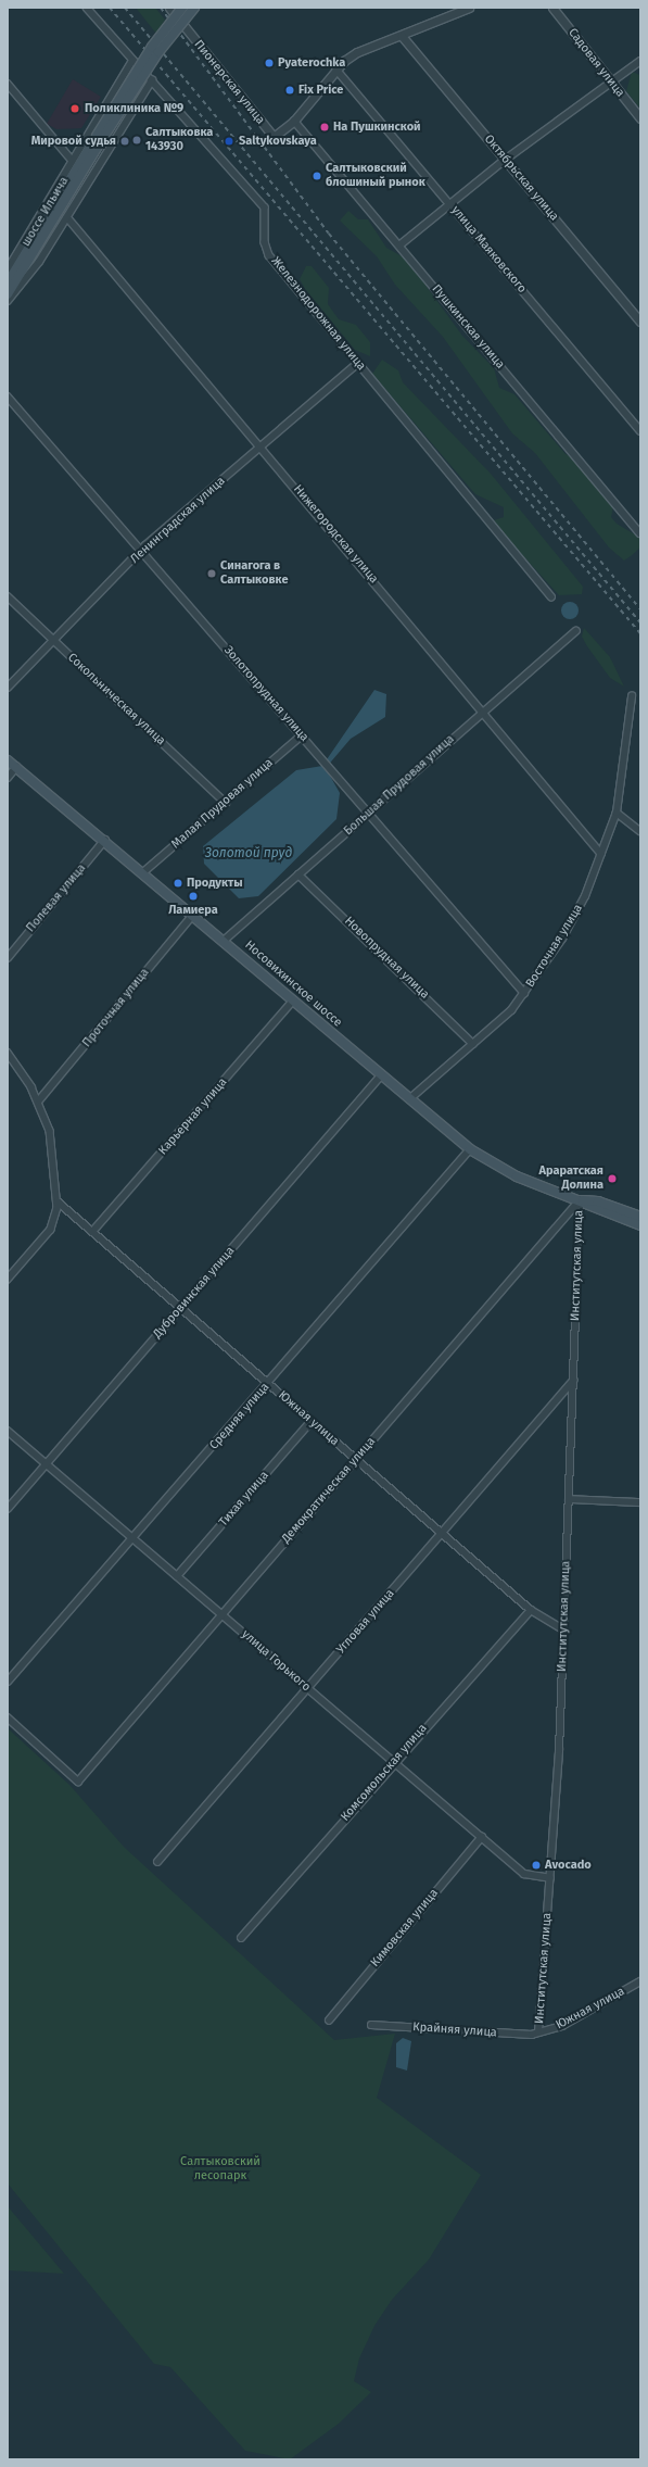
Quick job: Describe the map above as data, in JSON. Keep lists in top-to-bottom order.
{
  "streets": {
    "main road": ["шоссе Ильича", "Носовихинское шоссе"],
    "street": [
      "Садовая улица",
      "Пионерская улица",
      "Октябрьская улица",
      "улица Маяковского",
      "Железнодорожная улица",
      "Пушкинская улица",
      "Ленинградская улица",
      "Нижегородская улица",
      "Золотопрудная улица",
      "Сокольническая улица",
      "Большая Прудовая улица",
      "Малая Прудовая улица",
      "Полевая улица",
      "Восточная улица",
      "Новопрудная улица",
      "Проточная улица",
      "Карьерная улица",
      "Институтская улица",
      "Дубровинская улица",
      "Средняя улица",
      "Южная улица",
      "Демократическая улица",
      "Тихая улица",
      "Угловая улица",
      "улица Горького",
      "Комсомольская улица",
      "Кимовская улица",
      "Крайняя улица"
    ]
  },
  "crossings": [
    ["Пионерская улица", "Пушкинская улица"],
    ["Железнодорожная улица", "Ленинградская улица"],
    ["Ленинградская улица", "Нижегородская улица"],
    ["Ленинградская улица", "Золотопрудная улица"],
    ["Ленинградская улица", "Сокольническая улица"],
    ["Нижегородская улица", "Большая Прудовая улица"],
    ["Нижегородская улица", "Восточная улица"],
    ["Золотопрудная улица", "Большая Прудовая улица"],
    ["Золотопрудная улица", "Малая Прудовая улица"],
    ["Золотопрудная улица", "Восточная улица"],
    ["Сокольническая улица", "Малая Прудовая улица"],
    ["Большая Прудовая улица", "Новопрудная улица"],
    ["Большая Прудовая улица", "Носовихинское шоссе"],
    ["Малая Прудовая улица", "Носовихинское шоссе"],
    ["Полевая улица", "Носовихинское шоссе"],
    ["Восточная улица", "Новопрудная улица"],
    ["Восточная улица", "Носовихинское шоссе"],
    ["Носовихинское шоссе", "Проточная улица"],
    ["Носовихинское шоссе", "Карьерная улица"],
    ["Носовихинское шоссе", "Институтская улица"],
    ["Носовихинское шоссе", "Дубровинская улица"],
    ["Носовихинское шоссе", "Средняя улица"],
    ["Носовихинское шоссе", "Демократическая улица"],
    ["Карьерная улица", "Южная улица"],
    ["Институтская улица", "Южная улица"],
    ["Институтская улица", "Демократическая улица"],
    ["Институтская улица", "Угловая улица"],
    ["Институтская улица", "улица Горького"],
    ["Институтская улица", "Крайняя улица"],
    ["Дубровинская улица", "Южная улица"],
    ["Дубровинская улица", "улица Горького"],
    ["Средняя улица", "Южная улица"],
    ["Средняя улица", "улица Горького"],
    ["Южная улица", "Демократическая улица"],
    ["Южная улица", "Тихая улица"],
    ["Южная улица", "Угловая улица"],
    ["Южная улица", "Комсомольская улица"],
    ["Южная улица", "Крайняя улица"],
    ["Демократическая улица", "улица Горького"],
    ["Тихая улица", "улица Горького"],
    ["Угловая улица", "улица Горького"],
    ["улица Горького", "Комсомольская улица"],
    ["улица Горького", "Кимовская улица"]
  ],
  "water": ["Золотой пруд"],
  "parks": ["Салтыковский лесопарк"],
  "places": [
    "Pyaterochka",
    "Fix Price",
    "Поликлиника №9",
    "На Пушкинской",
    "Салтыковка 143930",
    "Мировой судья",
    "Saltykovskaya",
    "Салтыковский блошиный рынок",
    "Синагога в Салтыковке",
    "Продукты",
    "Ламиера",
    "Араратская Долина",
    "Avocado"
  ]
}
